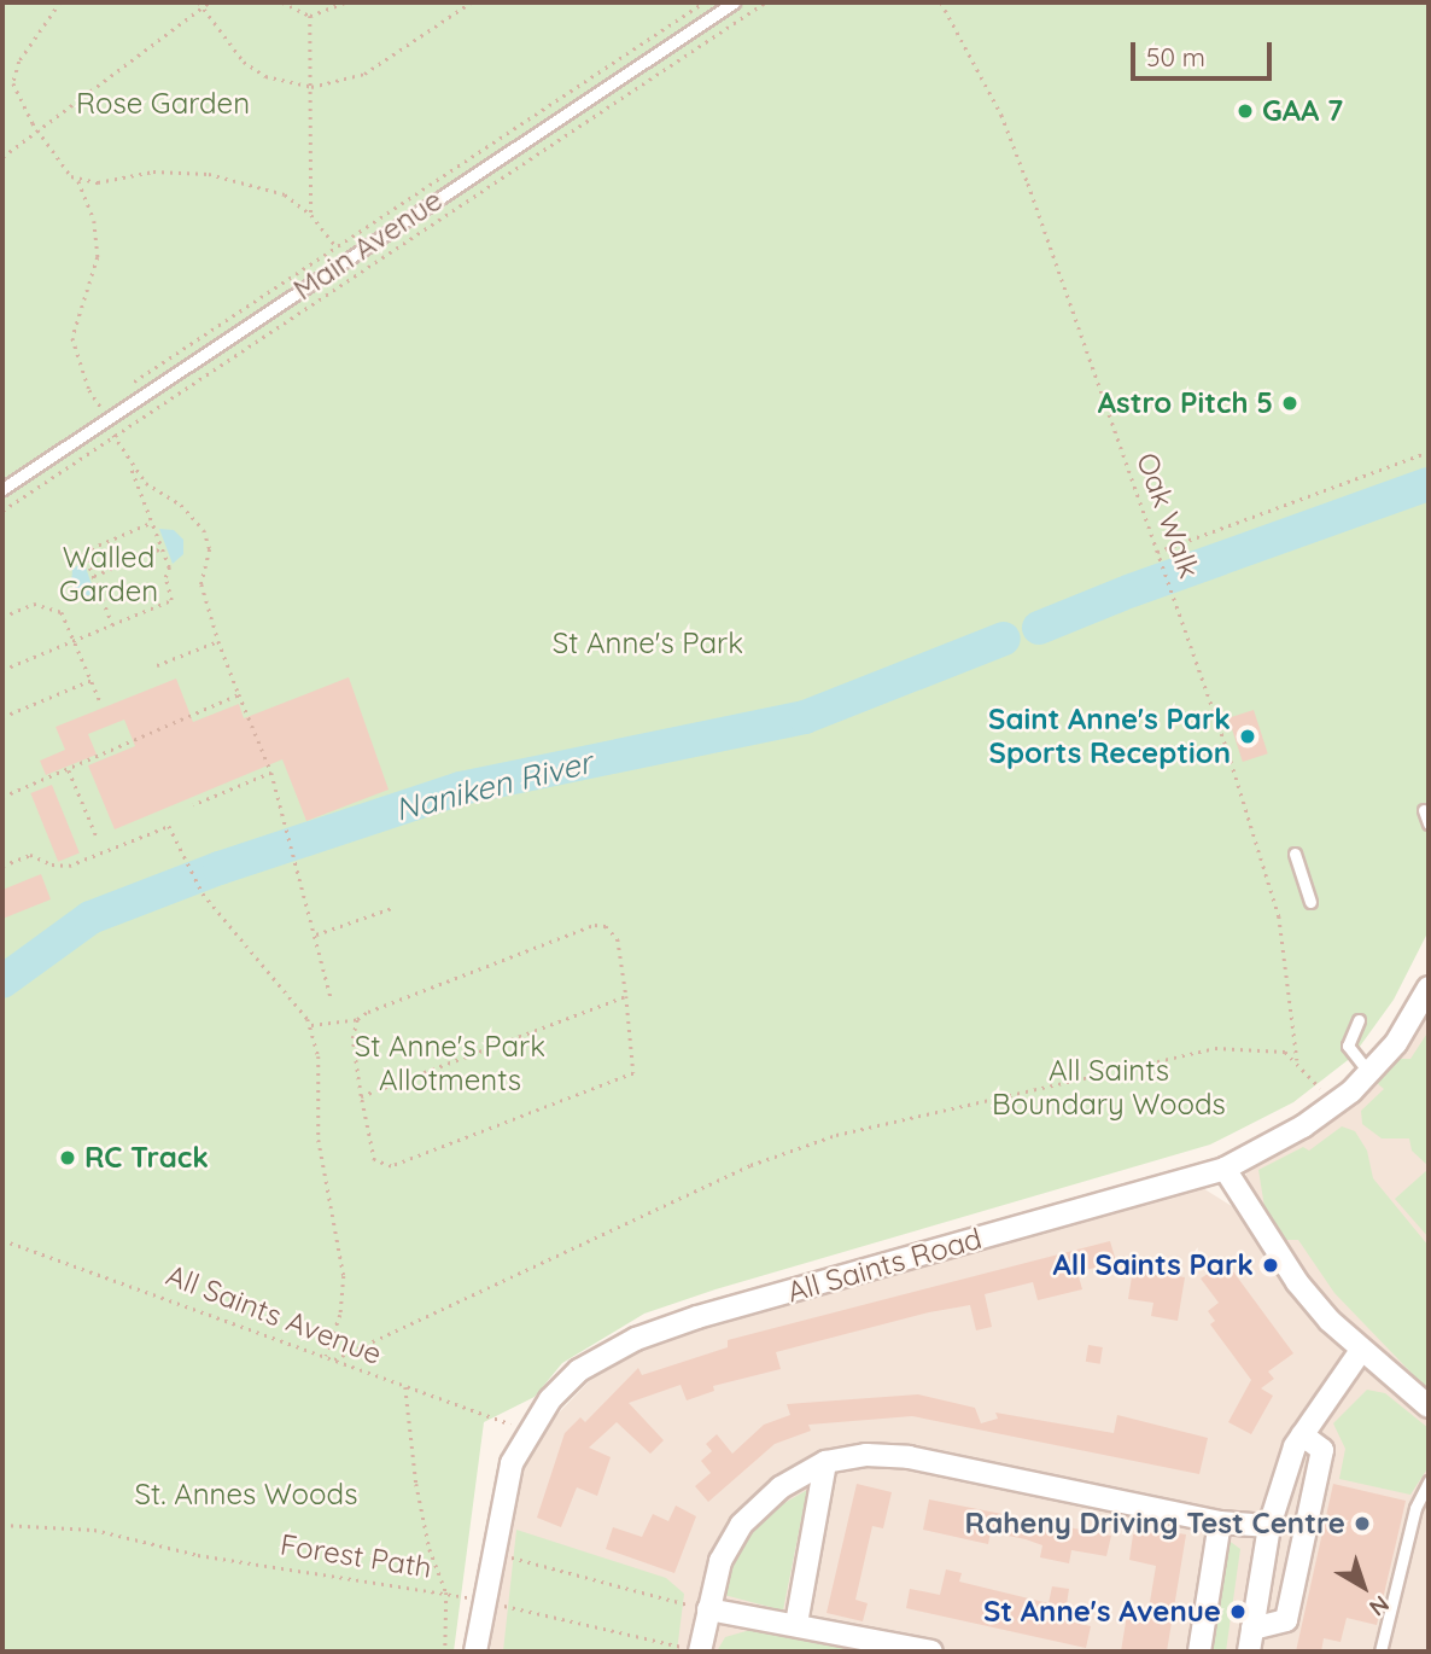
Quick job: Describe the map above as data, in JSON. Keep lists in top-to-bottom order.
{
  "streets": {
    "street": ["All Saints Road"],
    "lane": ["Main Avenue"],
    "path": ["Oak Walk", "All Saints Avenue", "Forest Path"]
  },
  "crossings": [
    ["All Saints Road", "All Saints Avenue"],
    ["All Saints Road", "Forest Path"]
  ],
  "water": ["Naniken River"],
  "parks": [
    "Rose Garden",
    "Walled Garden",
    "St Anne's Park",
    "St Anne's Park Allotments",
    "All Saints Boundary Woods",
    "St. Annes Woods"
  ],
  "places": [
    "GAA 7",
    "Astro Pitch 5",
    "Saint Anne's Park Sports Reception",
    "RC Track",
    "All Saints Park",
    "Raheny Driving Test Centre",
    "St Anne's Avenue"
  ],
  "scale_bar": "50 m",
  "north": "bottom right"
}
